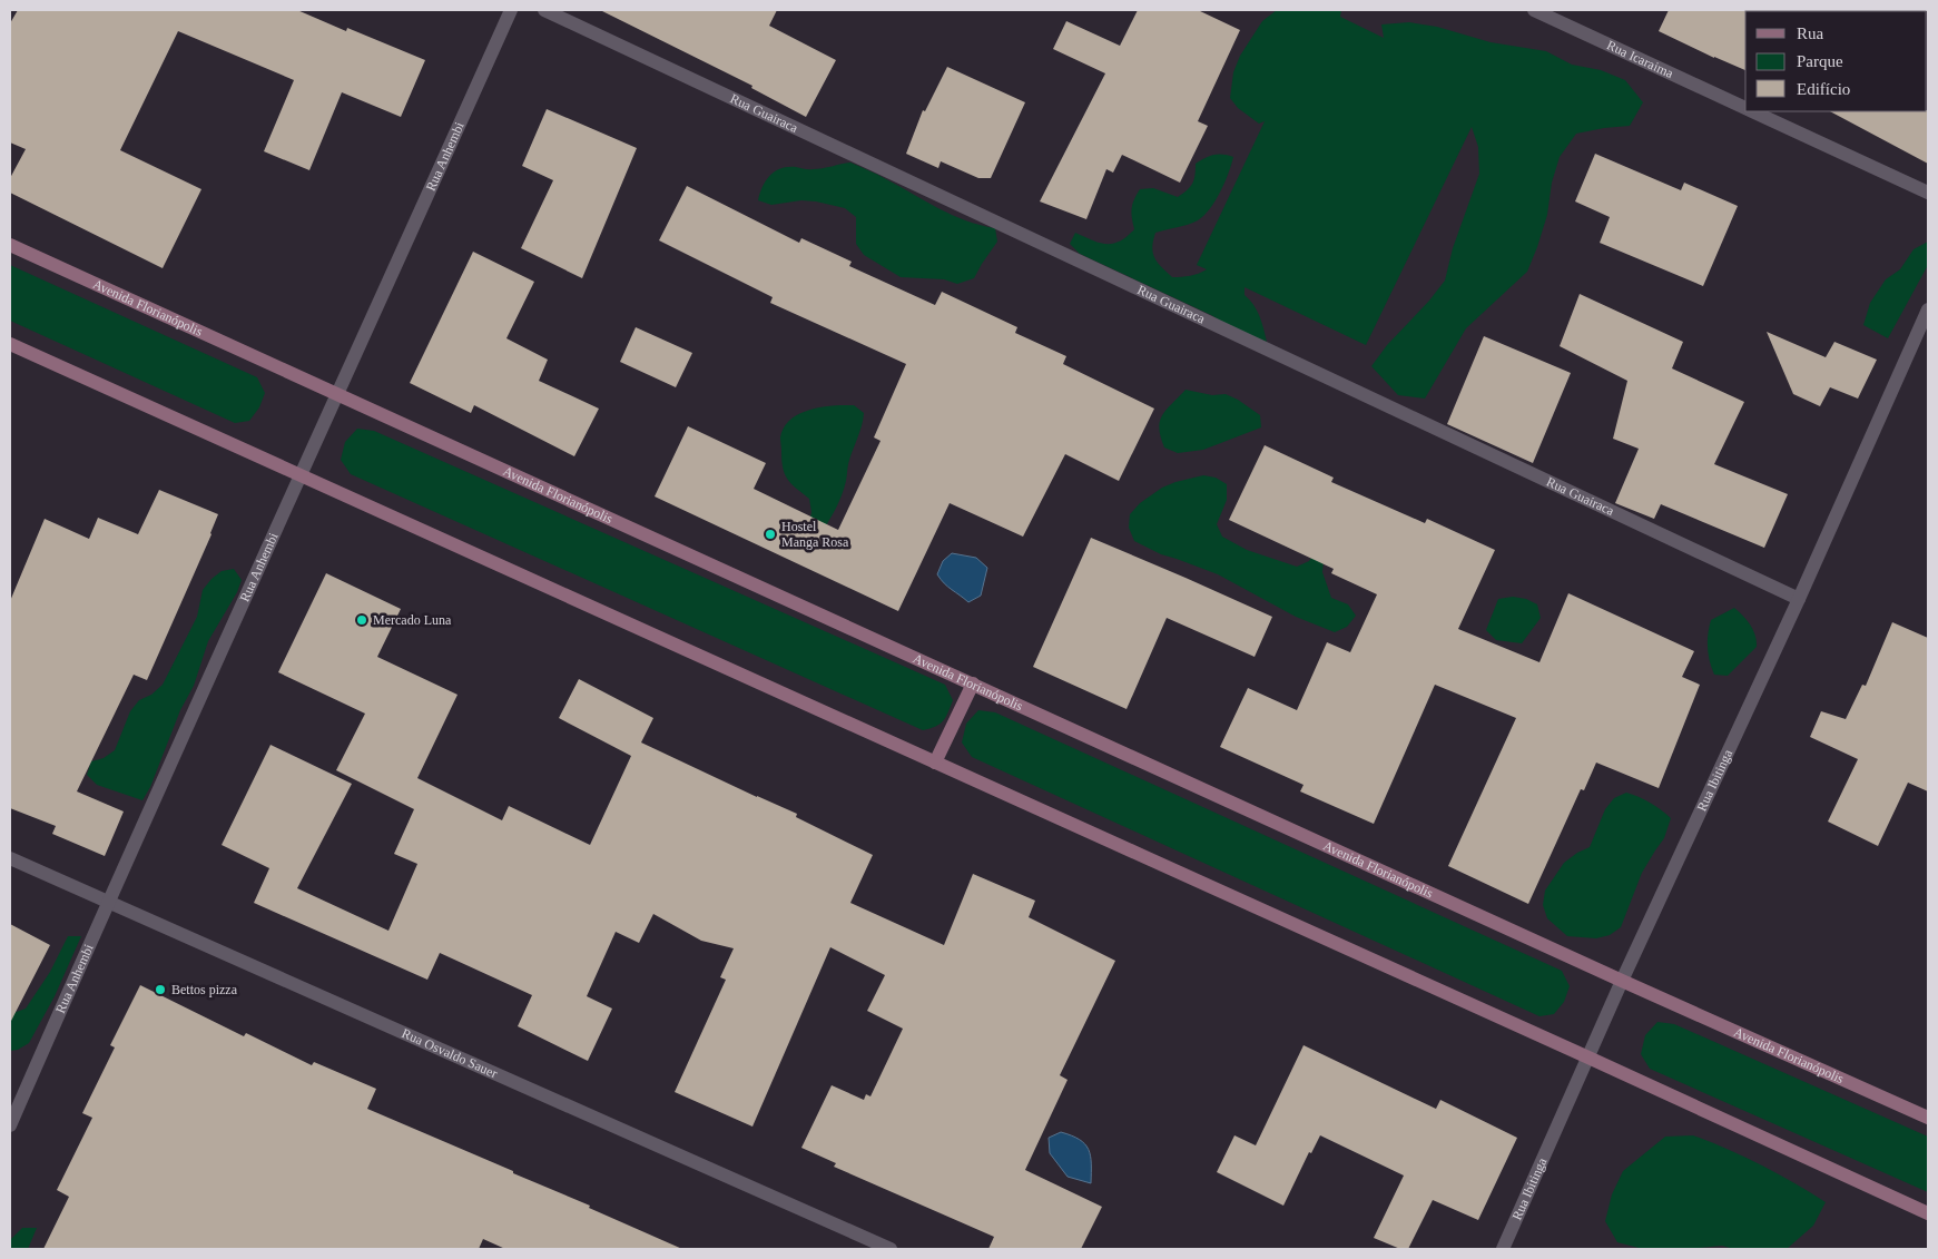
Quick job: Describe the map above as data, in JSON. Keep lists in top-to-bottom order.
{
  "streets": {
    "street": [
      "Rua Icaraima",
      "Rua Guairaca",
      "Rua Anhembi",
      "Avenida Florianópolis",
      "Rua Ibitinga",
      "Rua Osvaldo Sauer"
    ]
  },
  "crossings": [
    ["Rua Guairaca", "Rua Ibitinga"],
    ["Rua Anhembi", "Avenida Florianópolis"],
    ["Rua Anhembi", "Rua Osvaldo Sauer"],
    ["Avenida Florianópolis", "Rua Ibitinga"]
  ],
  "places": ["Hostel Manga Rosa", "Mercado Luna", "Bettos pizza"],
  "legend": ["Rua", "Parque", "Edifício"]
}
